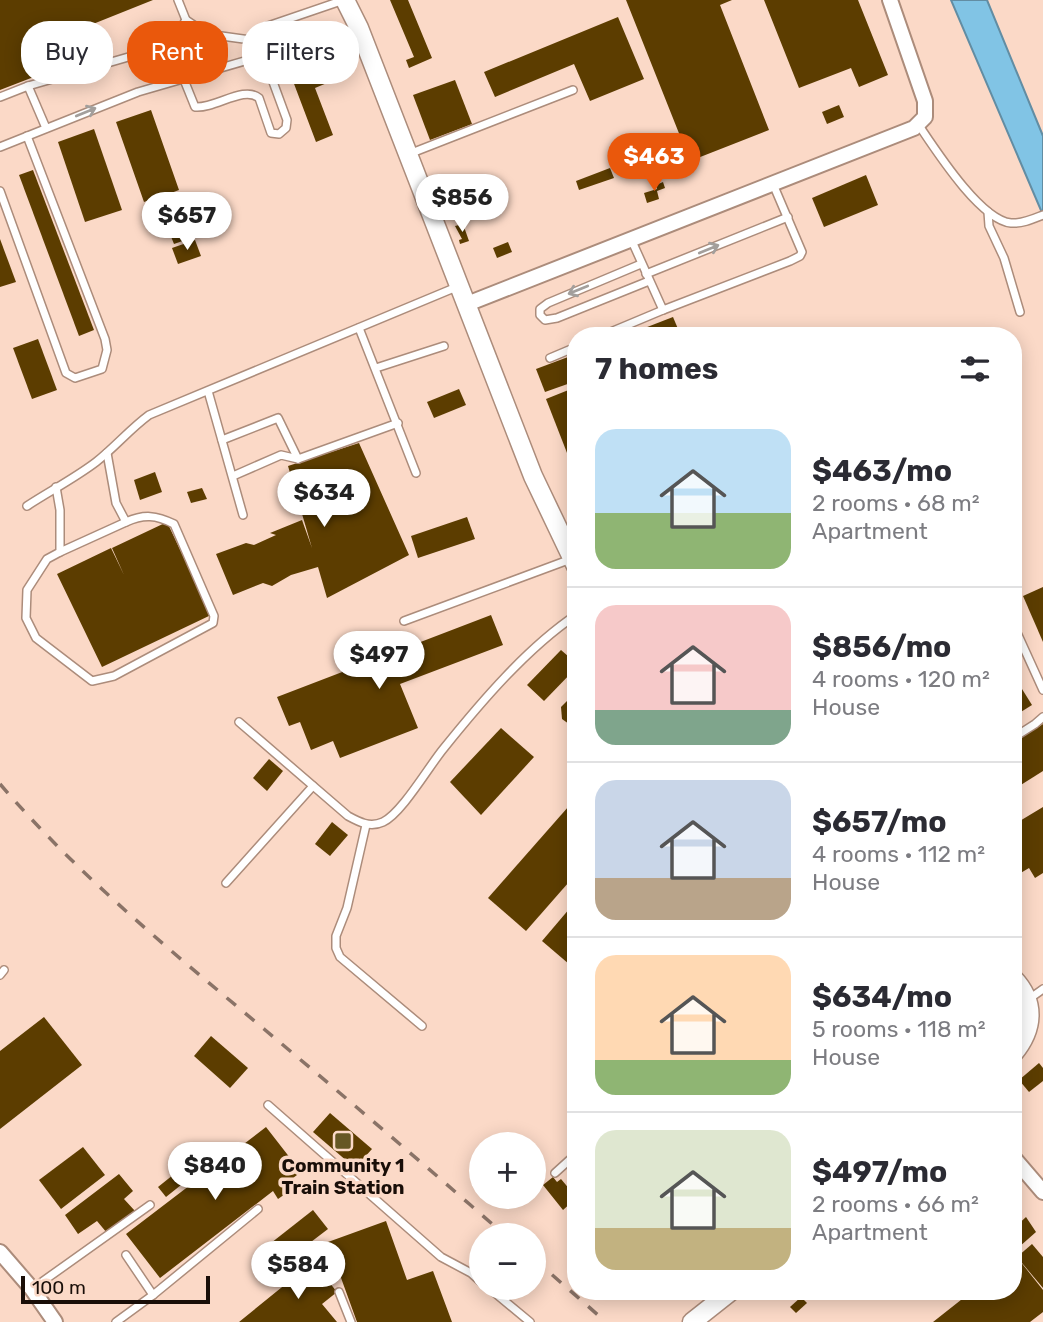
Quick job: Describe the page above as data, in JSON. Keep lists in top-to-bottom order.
{
  "places": {
    "transit": ["Community 1 Train Station"]
  },
  "scale_bar": "100 m",
  "page": {
    "chip": ["Buy", "Rent", "Filters"],
    "price": [
      "$463",
      "$856",
      "$657",
      "$634",
      "$497",
      "$840",
      "$584"
    ],
    "heading": "7 homes",
    "list": [
      {
        "name": "$463/mo",
        "note": "2 rooms · 68 m² · Apartment"
      },
      {
        "name": "$856/mo",
        "note": "4 rooms · 120 m² · House"
      },
      {
        "name": "$657/mo",
        "note": "4 rooms · 112 m² · House"
      },
      {
        "name": "$634/mo",
        "note": "5 rooms · 118 m² · House"
      },
      {
        "name": "$497/mo",
        "note": "2 rooms · 66 m² · Apartment"
      }
    ],
    "map_buttons": ["+", "−"],
    "scale": "100 m"
  }
}
